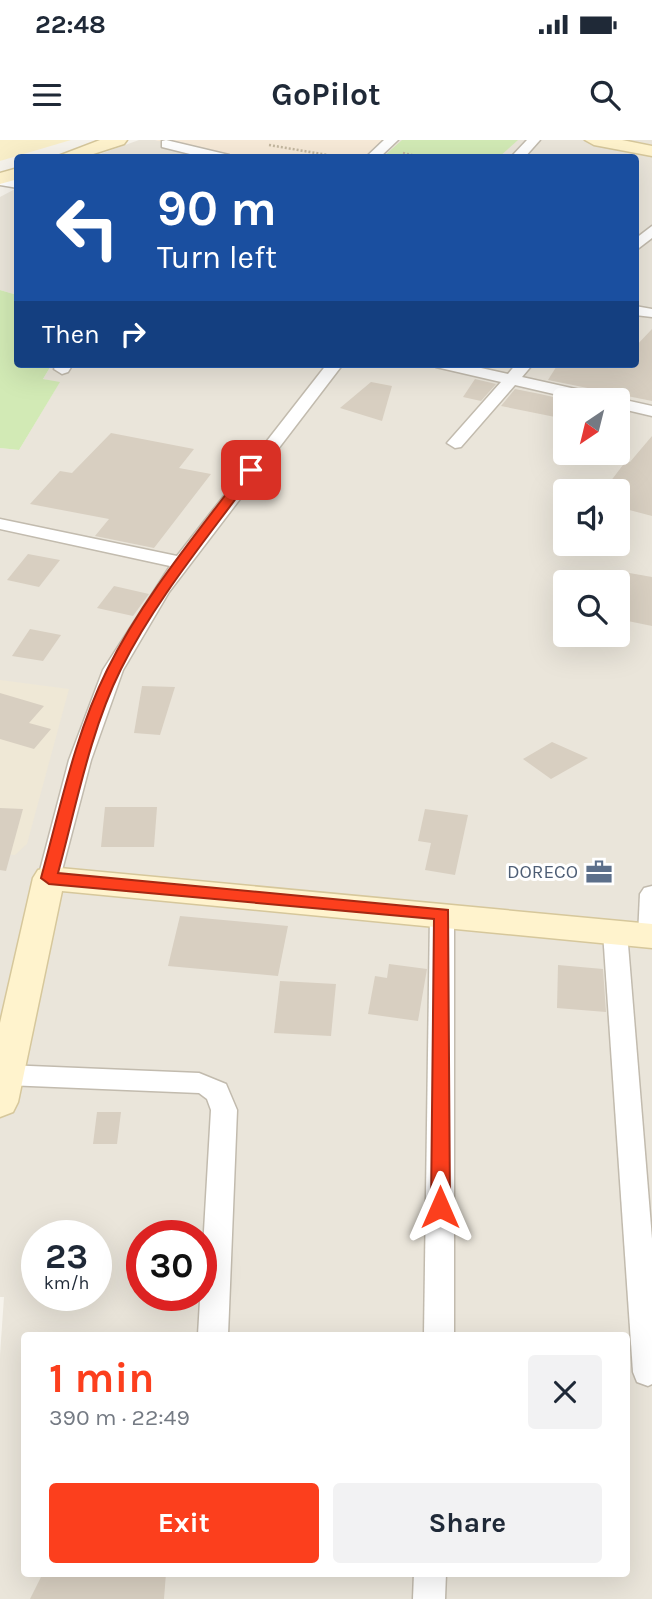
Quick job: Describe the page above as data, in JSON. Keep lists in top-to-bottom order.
{
  "places": {
    "office": ["DORECO"]
  },
  "north": "bottom left",
  "page": {
    "status": "22:48",
    "header": "GoPilot",
    "turn": ["90 m", "Turn left"],
    "then": "Then",
    "speed": "23 km/h",
    "limit": "30",
    "heading": ["1 min", "390 m · 22:49"],
    "buttons": ["Exit", "Share"]
  }
}
